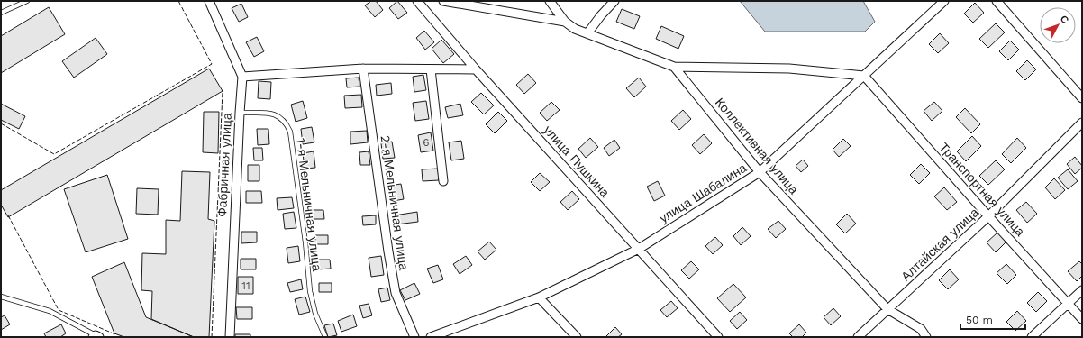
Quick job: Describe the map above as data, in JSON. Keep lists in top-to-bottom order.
{
  "streets": {
    "street": [
      "Коллективная улица",
      "улица Пушкина",
      "Фабричная улица",
      "Транспортная улица",
      "улица Шабалина",
      "2-я Мельничная улица",
      "Алтайская улица"
    ],
    "lane": ["1-я Мельничная улица"]
  },
  "crossings": [
    ["Коллективная улица", "улица Шабалина"],
    ["Коллективная улица", "Алтайская улица"],
    ["улица Пушкина", "улица Шабалина"],
    ["Фабричная улица", "1-я Мельничная улица"],
    ["Транспортная улица", "улица Шабалина"],
    ["Транспортная улица", "Алтайская улица"]
  ],
  "house_numbers": ["6", "11"],
  "scale_bar": "50 m",
  "north": "top right"
}
